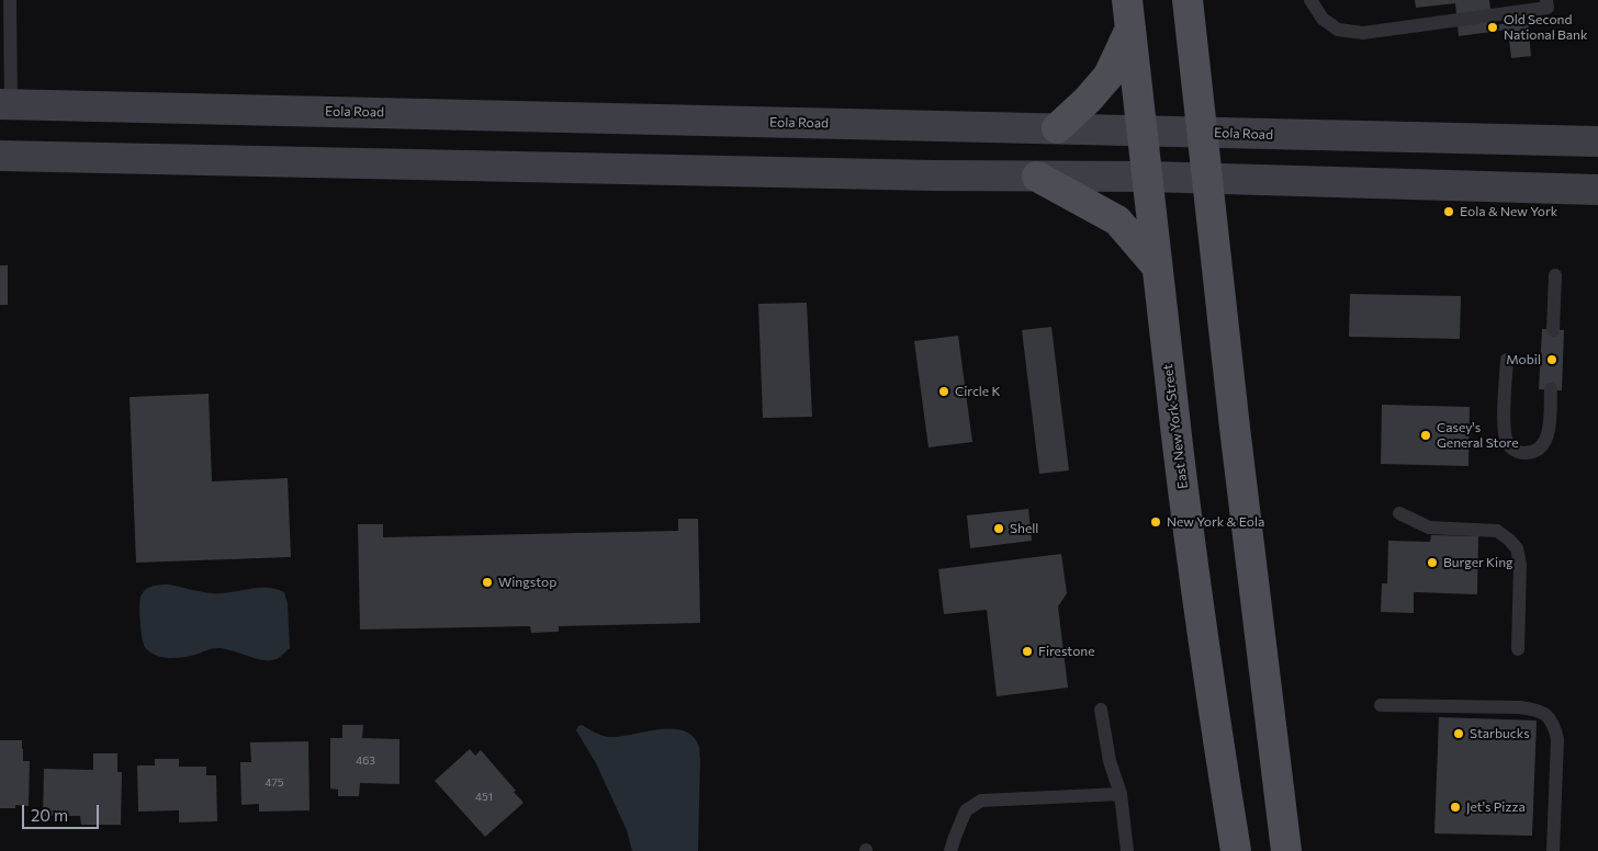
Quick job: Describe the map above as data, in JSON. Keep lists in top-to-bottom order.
{
  "streets": {
    "main road": ["Eola Road", "East New York Street"]
  },
  "crossings": [
    ["Eola Road", "East New York Street"]
  ],
  "places": [
    "Old Second National Bank",
    "Eola & New York",
    "Mobil",
    "Circle K",
    "Casey's General Store",
    "New York & Eola",
    "Shell",
    "Burger King",
    "Wingstop",
    "Firestone",
    "Starbucks",
    "Jet's Pizza"
  ],
  "house_numbers": ["463", "475", "451"],
  "scale_bar": "20 m"
}
